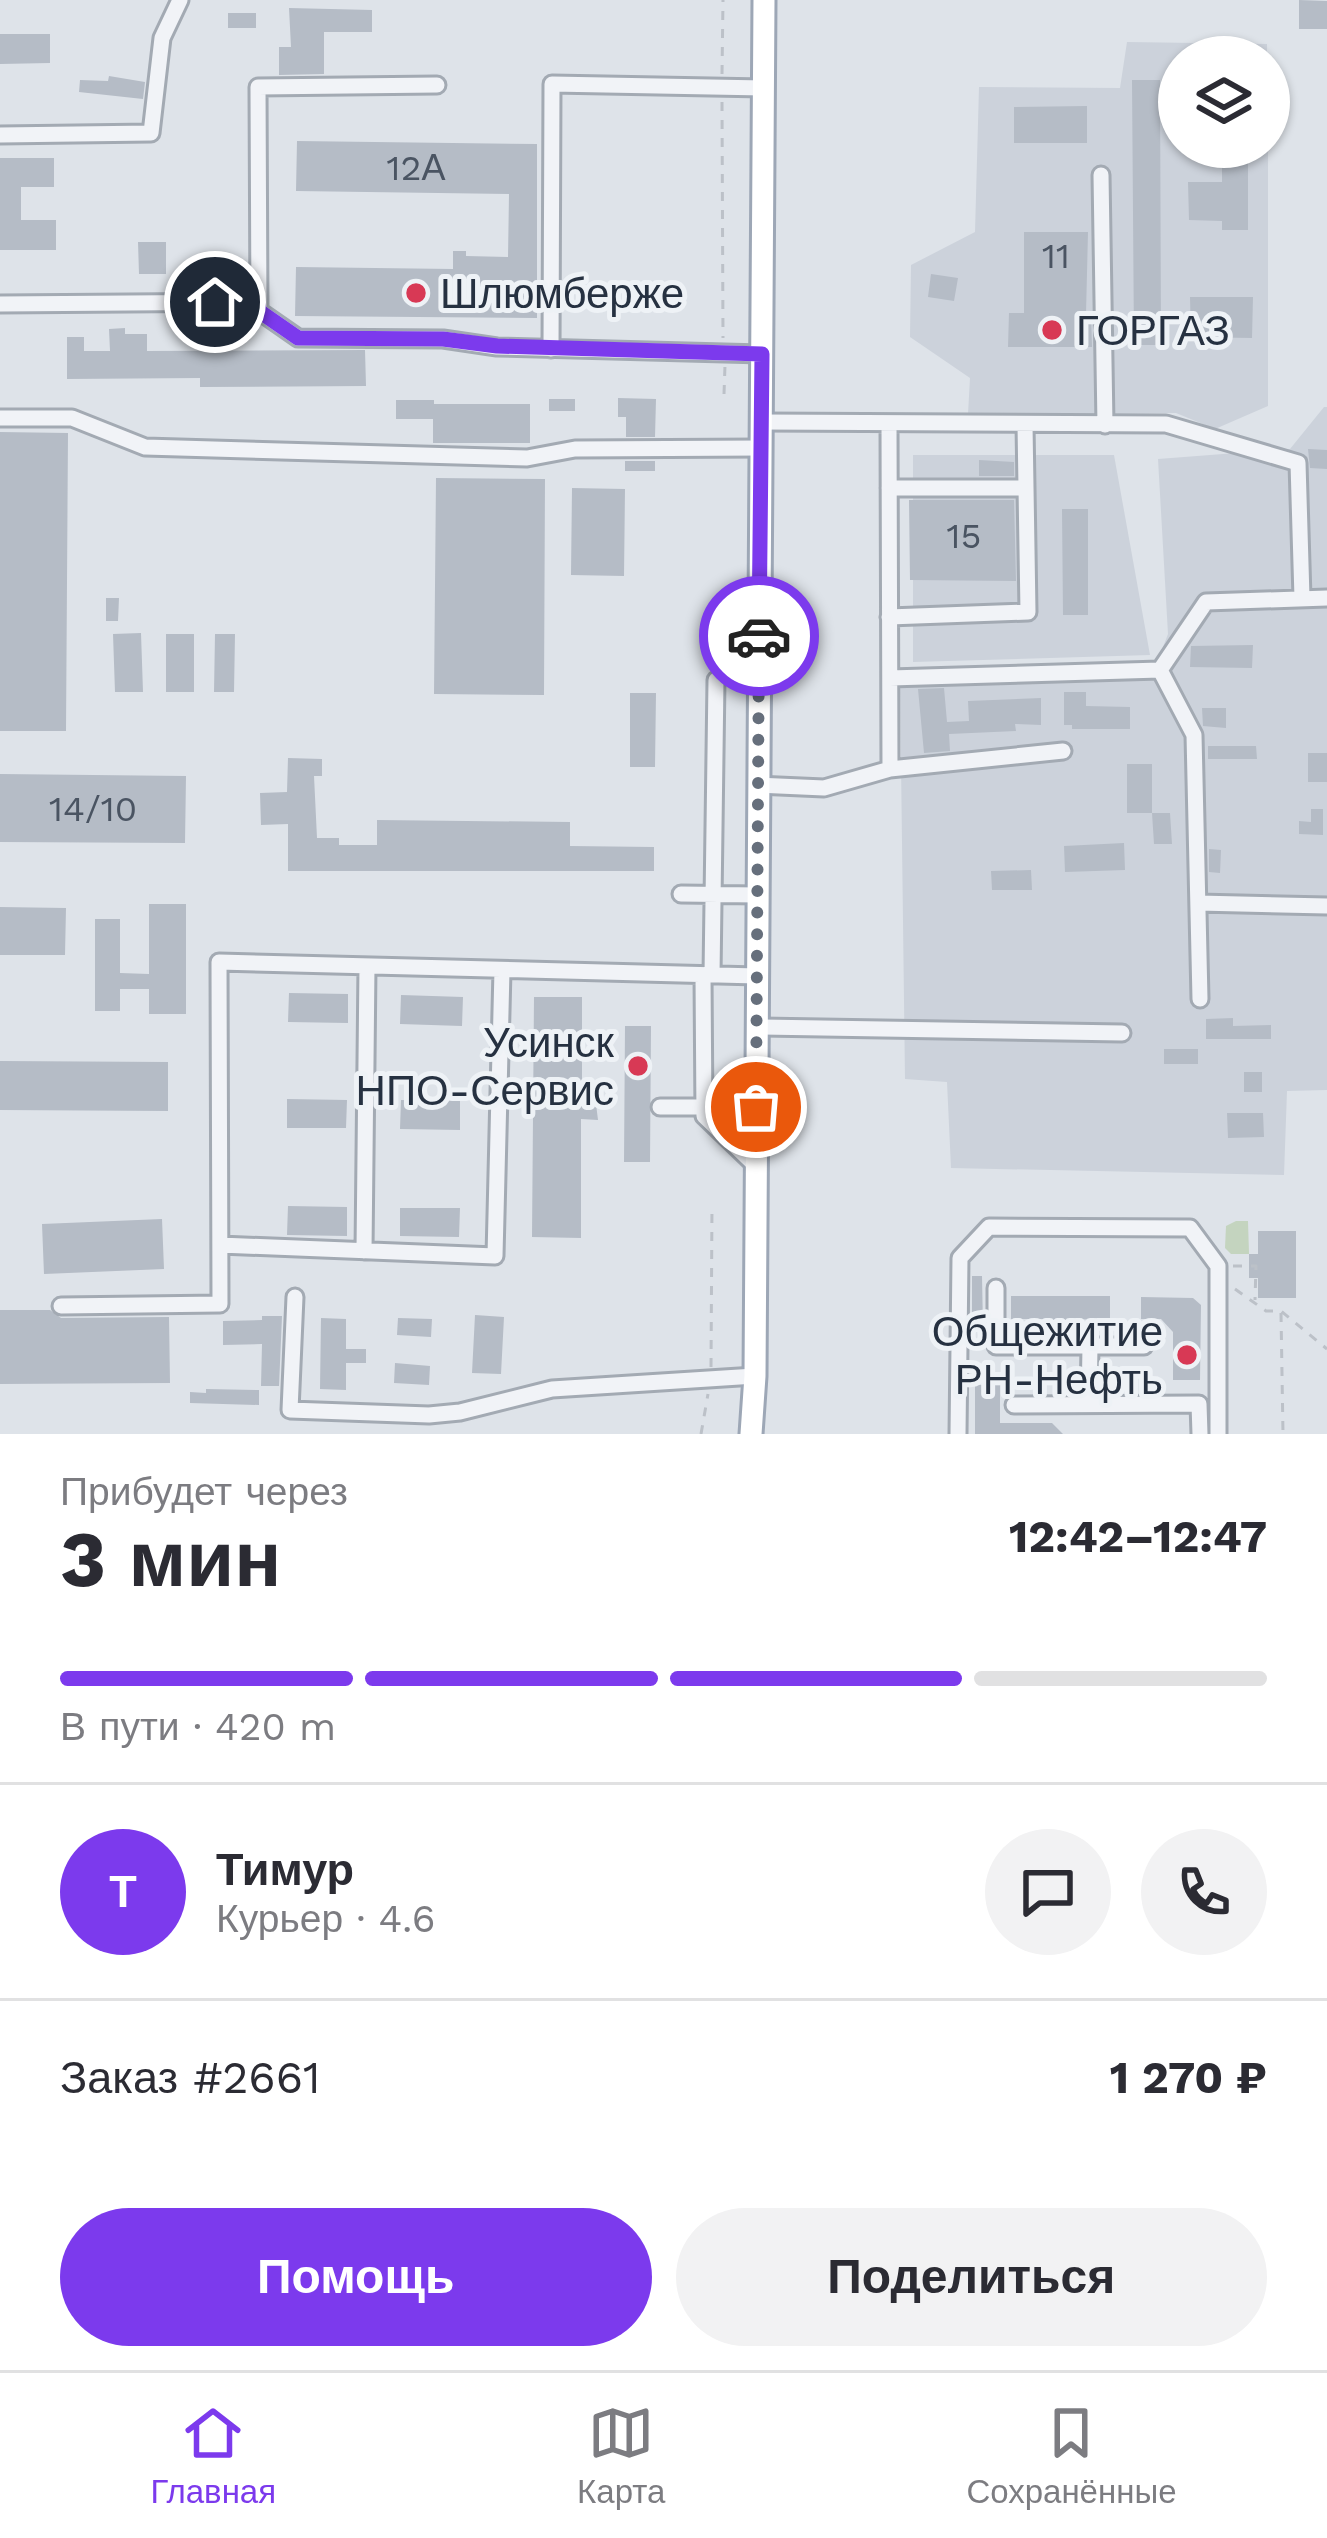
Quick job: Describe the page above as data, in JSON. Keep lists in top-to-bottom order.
{
  "places": [
    "Шлюмберже",
    "ГОРГАЗ",
    "Усинск НПО-Сервис",
    "Общежитие РН-Нефть"
  ],
  "house_numbers": [
    "12А",
    "11",
    "15",
    "14/10"
  ],
  "page": {
    "heading": ["3 мин", "Прибудет через", "12:42–12:47"],
    "panel": [
      "Тимур",
      "Курьер · 4.6",
      "Заказ #2661",
      "1 270 ₽"
    ],
    "bar": "В пути · 420 m",
    "round": "Т",
    "buttons": ["Помощь", "Поделиться"],
    "tabs": ["Главная", "Карта", "Сохранённые"]
  }
}
